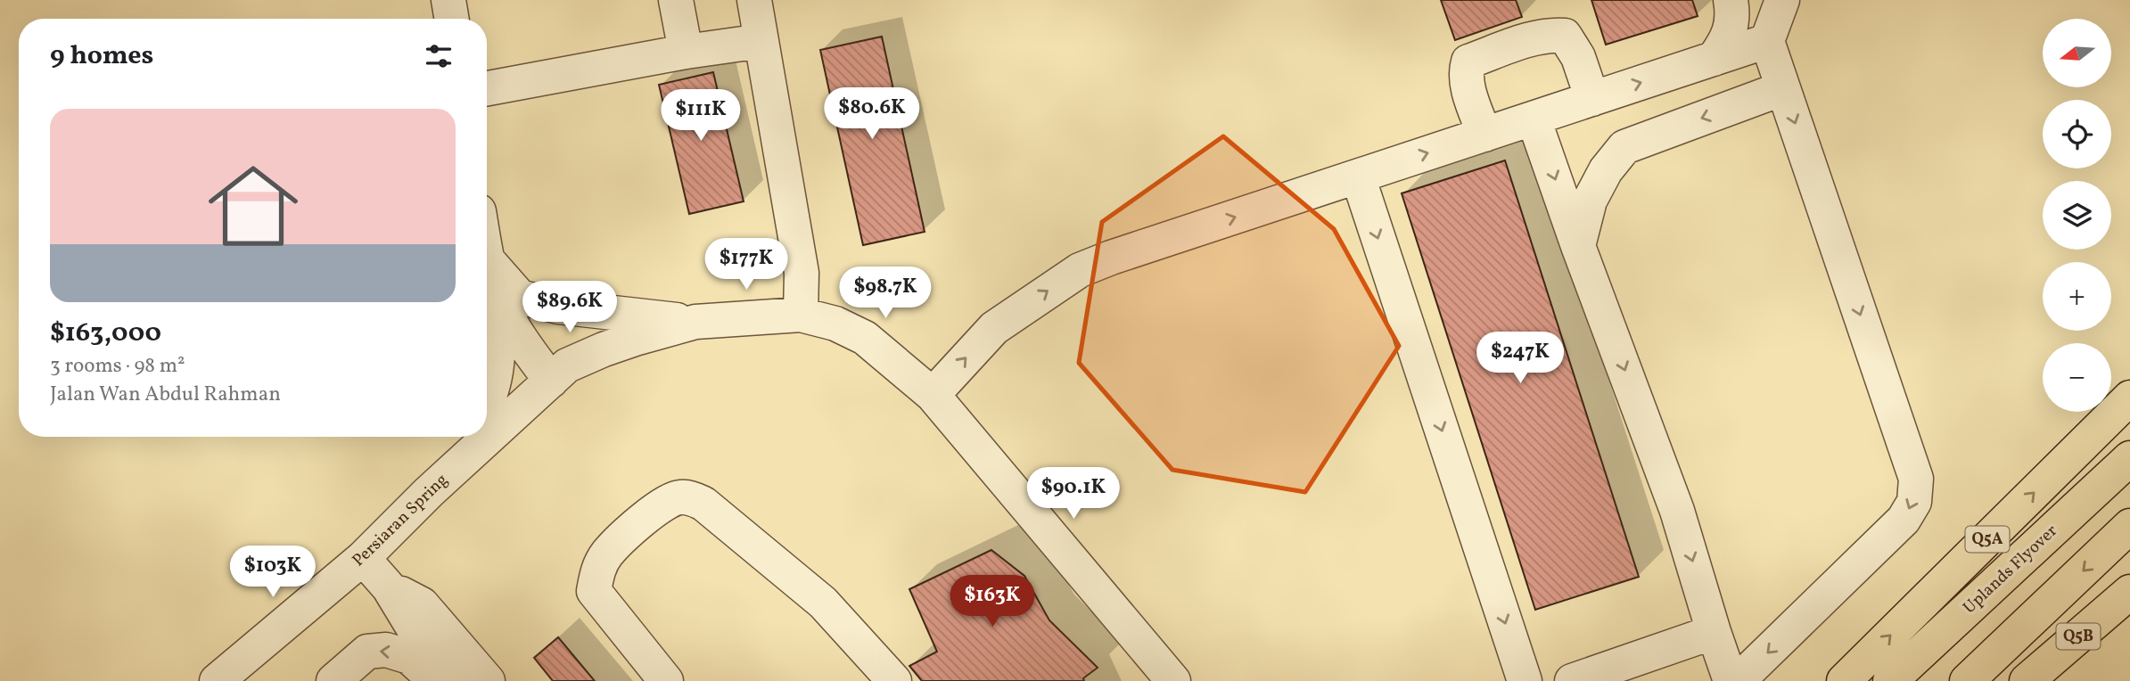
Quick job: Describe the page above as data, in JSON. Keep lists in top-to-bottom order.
{
  "streets": {
    "main road": ["Q5A", "Uplands Flyover", "Q5B"],
    "street": ["Persiaran Spring"]
  },
  "north": "left",
  "page": {
    "map_buttons": ["+", "−"],
    "heading": "9 homes",
    "price": [
      "$80.6K",
      "$111K",
      "$177K",
      "$98.7K",
      "$89.6K",
      "$247K",
      "$90.1K",
      "$103K",
      "$163K"
    ],
    "list": [
      {
        "name": "$163,000",
        "note": "3 rooms · 98 m² · Jalan Wan Abdul Rahman"
      }
    ]
  }
}
